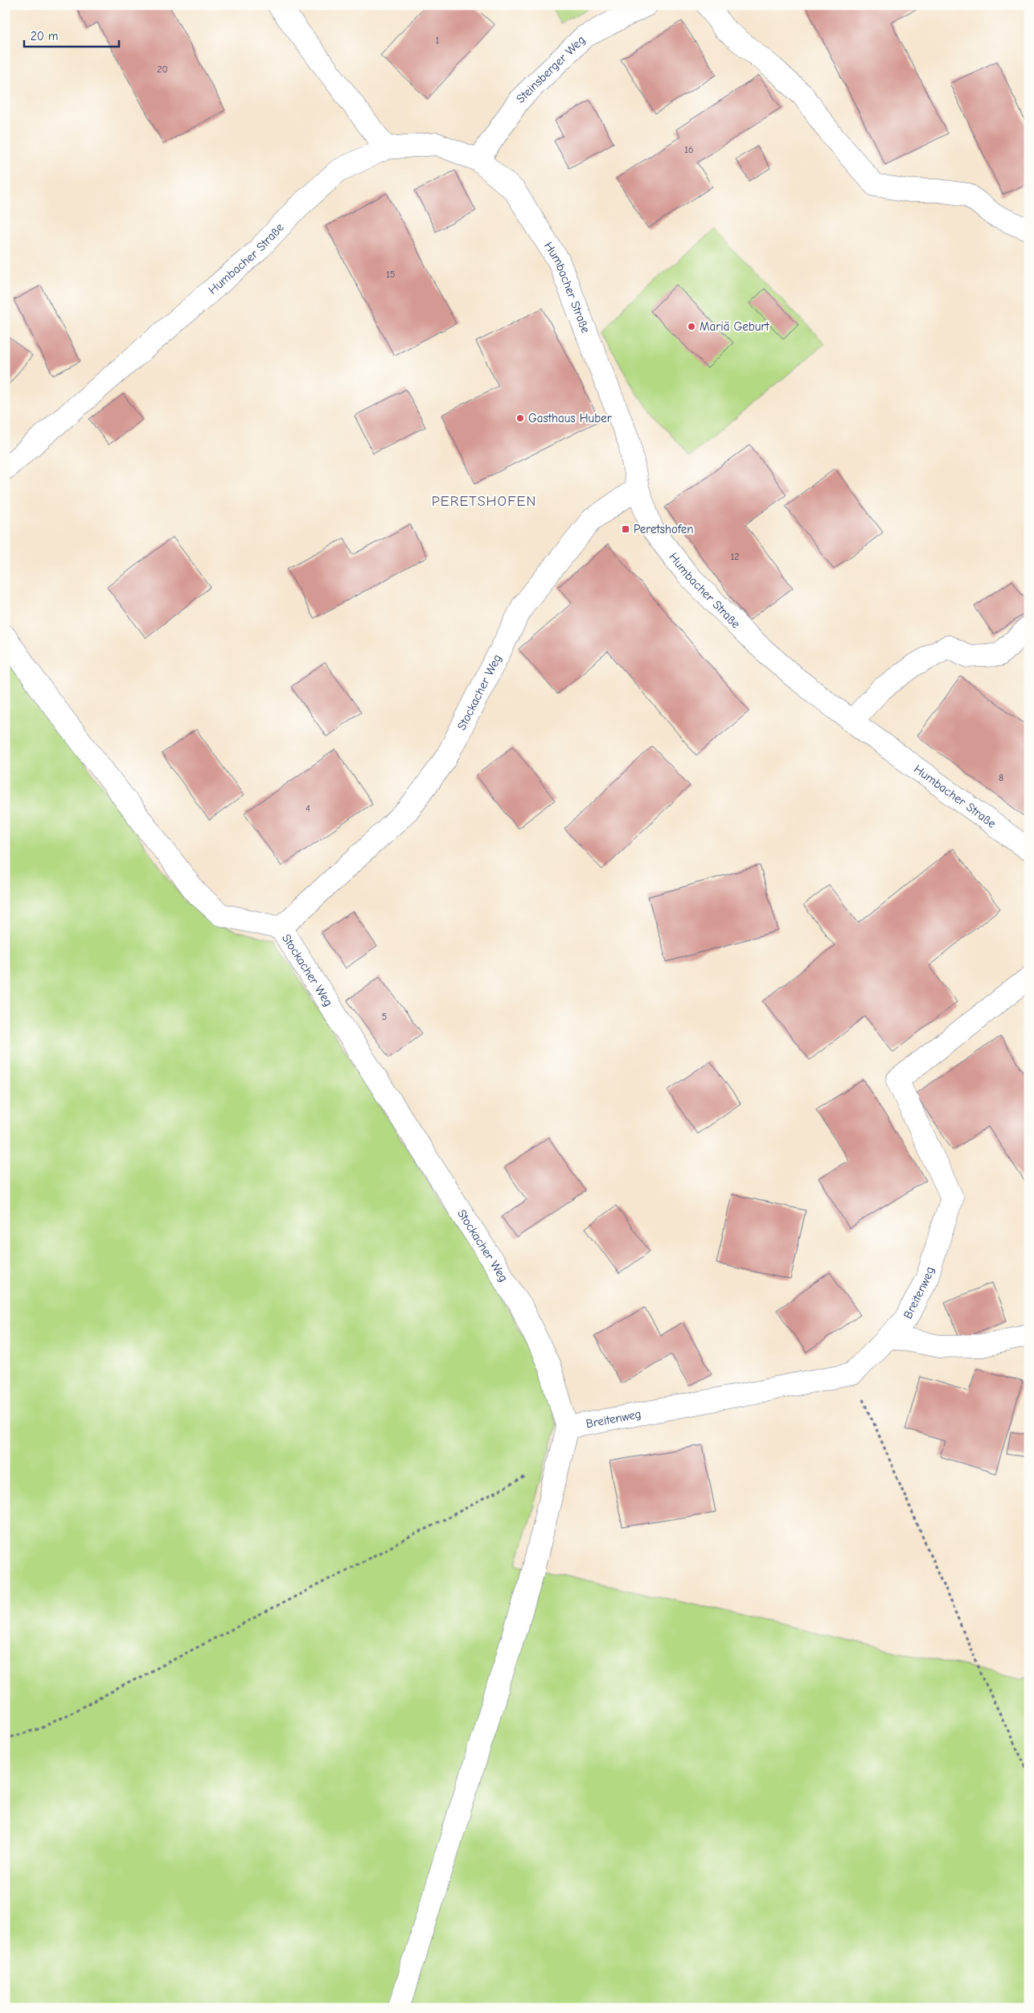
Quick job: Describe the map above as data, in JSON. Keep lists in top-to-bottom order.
{
  "streets": {
    "street": [
      "Steinsberger Weg",
      "Humbacher Straße",
      "Stockacher Weg",
      "Breitenweg"
    ]
  },
  "crossings": [
    ["Steinsberger Weg", "Humbacher Straße"],
    ["Humbacher Straße", "Stockacher Weg"],
    ["Stockacher Weg", "Breitenweg"]
  ],
  "districts": ["PERETSHOFEN"],
  "places": {
    "other": ["Mariä Geburt", "Gasthaus Huber"],
    "transit": ["Peretshofen"]
  },
  "house_numbers": [
    "1",
    "20",
    "16",
    "15",
    "12",
    "8",
    "4",
    "5"
  ],
  "scale_bar": "20 m"
}
